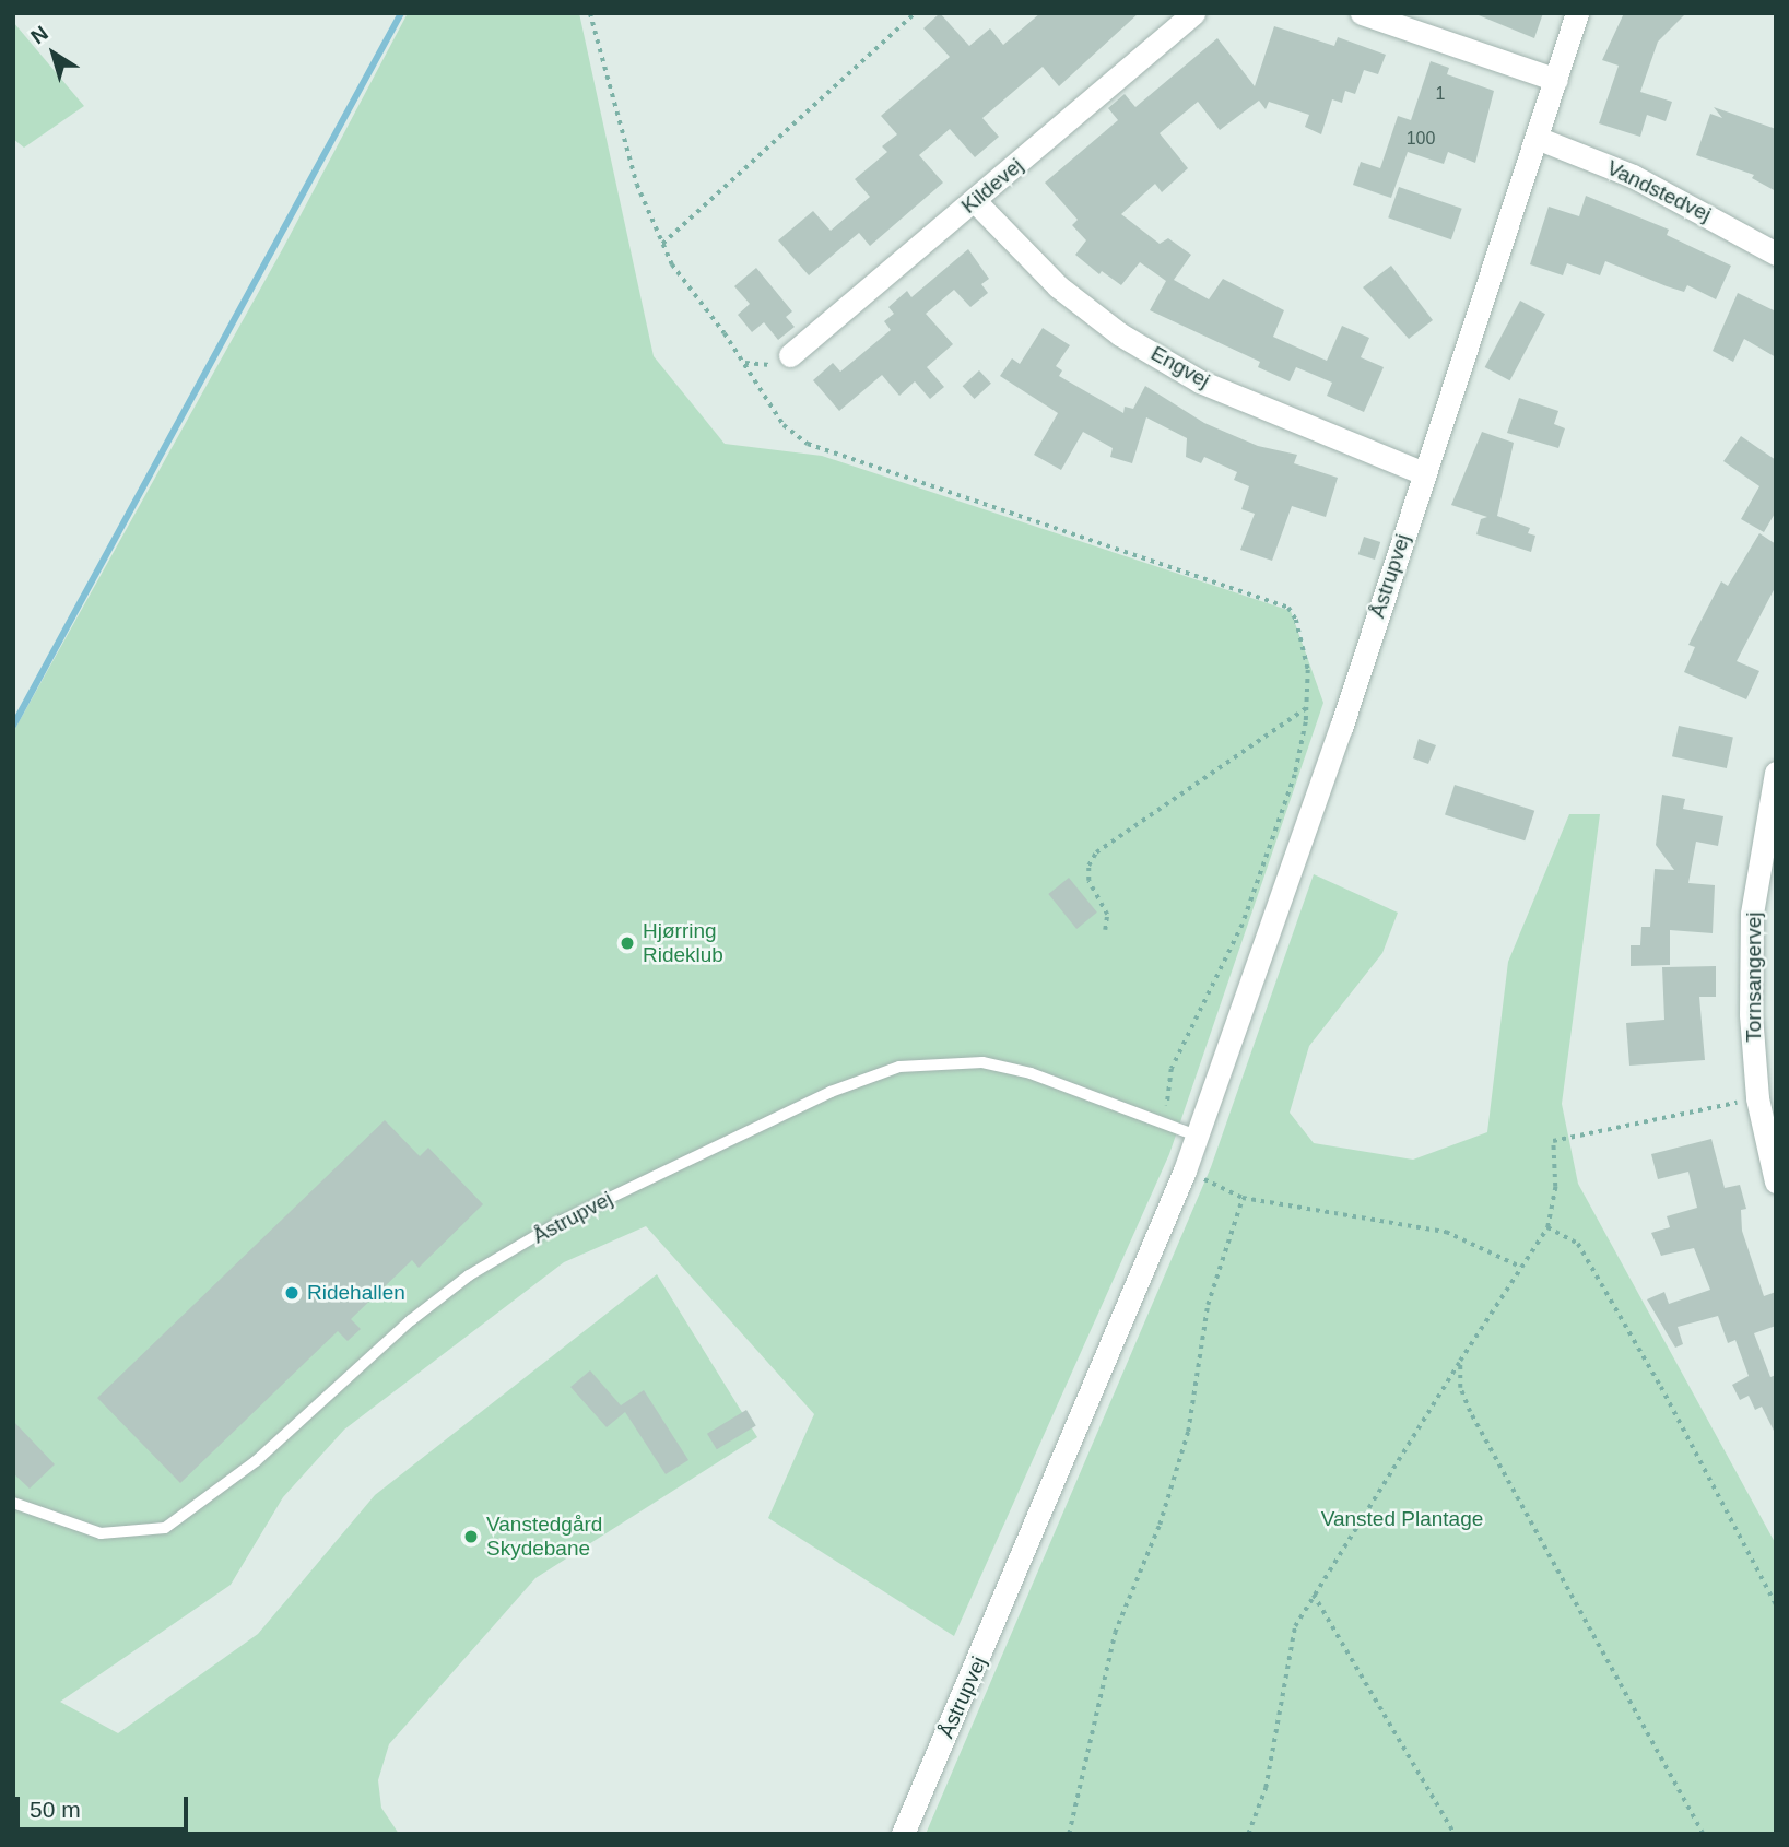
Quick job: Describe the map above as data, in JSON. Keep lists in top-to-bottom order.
{
  "streets": {
    "street": [
      "Kildevej",
      "Vandstedvej",
      "Engvej",
      "Åstrupvej",
      "Tornsangervej"
    ]
  },
  "crossings": [
    ["Kildevej", "Engvej"],
    ["Vandstedvej", "Åstrupvej"],
    ["Engvej", "Åstrupvej"]
  ],
  "parks": ["Vansted Plantage"],
  "places": ["Hjørring Rideklub", "Ridehallen", "Vanstedgård Skydebane"],
  "house_numbers": ["1", "100"],
  "scale_bar": "50 m",
  "north": "top left"
}
